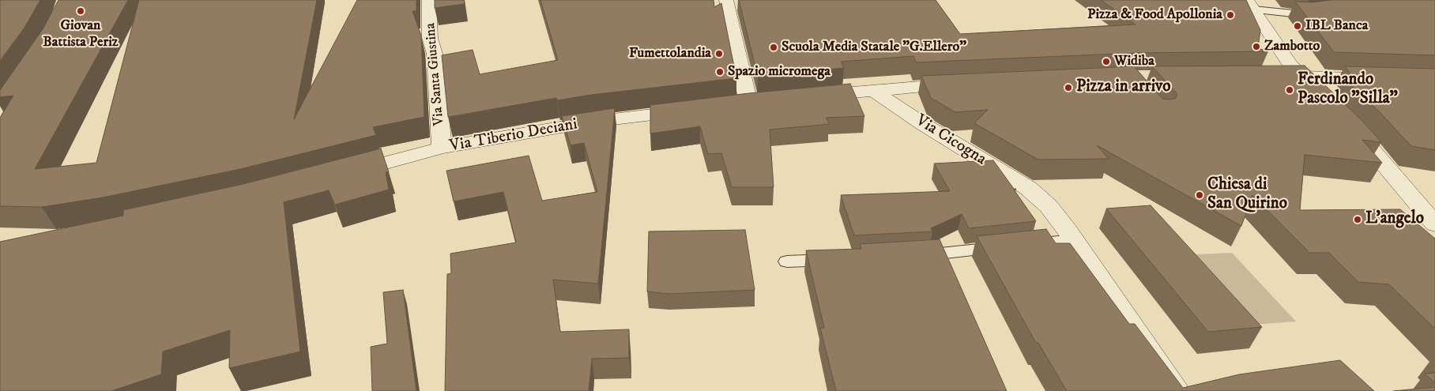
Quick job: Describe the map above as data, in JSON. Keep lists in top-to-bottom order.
{
  "streets": {
    "street": ["Via Santa Giustina", "Via Tiberio Deciani", "Via Cicogna"]
  },
  "crossings": [
    ["Via Santa Giustina", "Via Tiberio Deciani"]
  ],
  "places": [
    "Giovan Battista Periz",
    "Pizza & Food Apollonia",
    "IBL Banca",
    "Zambotto",
    "Scuola Media Statale \"G.Ellero\"",
    "Fumettolandia",
    "Widiba",
    "Spazio micromega",
    "Pizza in arrivo",
    "Ferdinando Pascolo \"Silla\"",
    "Chiesa di San Quirino",
    "L'angelo"
  ]
}
